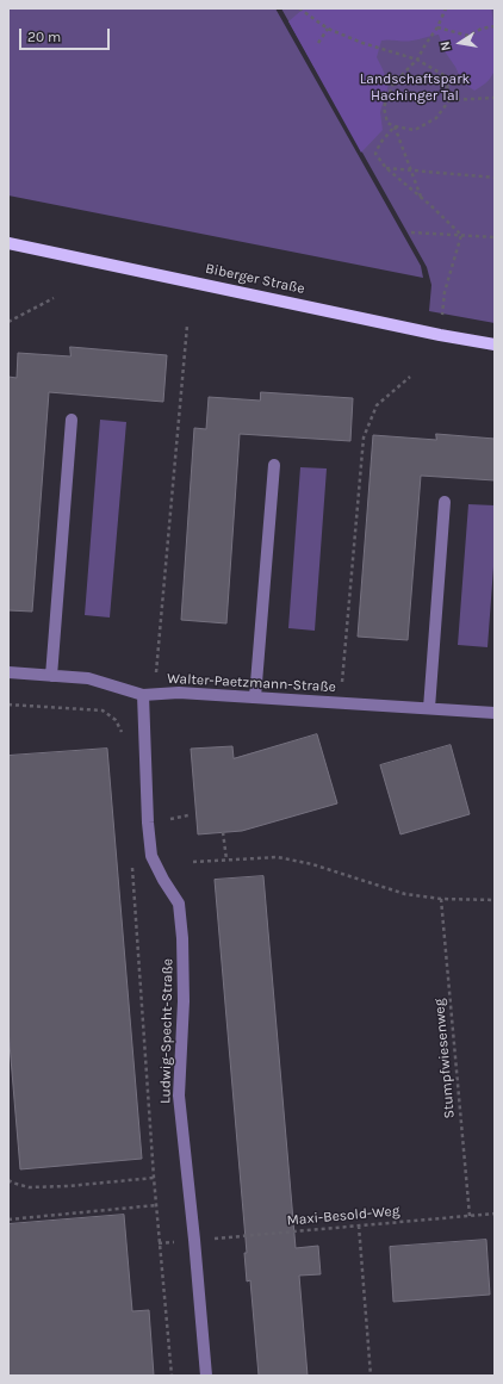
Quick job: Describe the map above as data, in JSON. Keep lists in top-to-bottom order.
{
  "streets": {
    "main road": ["Biberger Straße"],
    "street": ["Walter-Paetzmann-Straße", "Ludwig-Specht-Straße"],
    "path": ["Stumpfwiesenweg", "Maxi-Besold-Weg"]
  },
  "crossings": [
    ["Walter-Paetzmann-Straße", "Ludwig-Specht-Straße"],
    ["Ludwig-Specht-Straße", "Maxi-Besold-Weg"],
    ["Stumpfwiesenweg", "Maxi-Besold-Weg"]
  ],
  "parks": ["Landschaftspark Hachinger Tal"],
  "scale_bar": "20 m",
  "north": "left"
}
